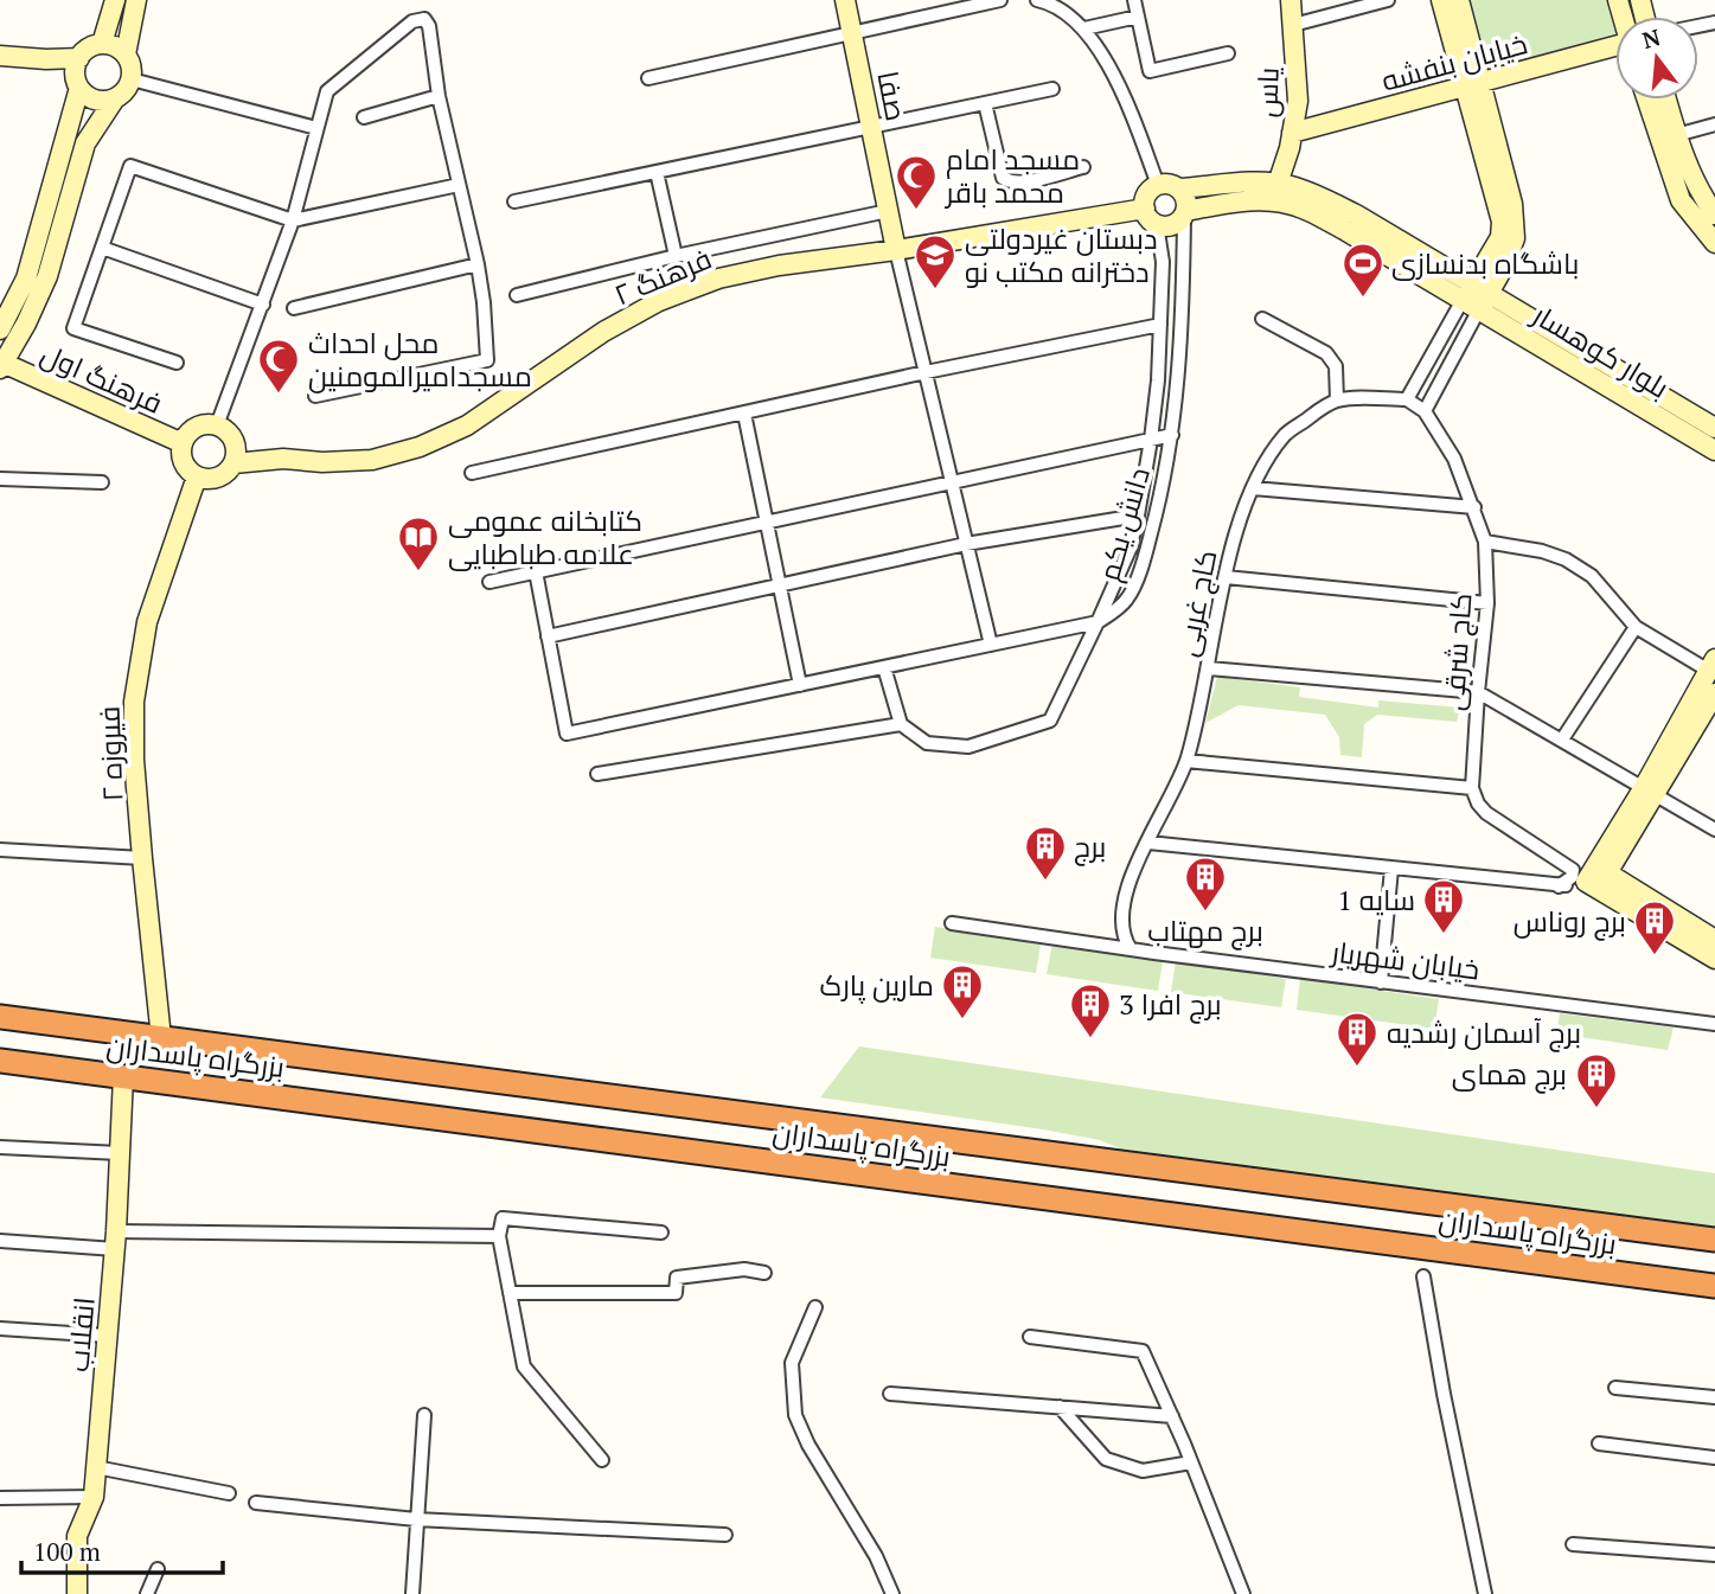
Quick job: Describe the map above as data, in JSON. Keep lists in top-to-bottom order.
{
  "streets": {
    "highway": ["بزرگراه پاسداران"],
    "main road": [
      "خیابان بنفشه",
      "یاس",
      "صفا",
      "فرهنگ ۲",
      "بلوار کوهسار",
      "فرهنگ اول",
      "فیروزه ٢",
      "انقلاب"
    ],
    "street": [
      "دانش یکم",
      "کاج غربی",
      "کاج شرقی",
      "خیابان شهریار"
    ]
  },
  "crossings": [
    ["خیابان بنفشه", "یاس"],
    ["یاس", "بلوار کوهسار"],
    ["صفا", "فرهنگ ۲"],
    ["فرهنگ ۲", "بلوار کوهسار"],
    ["فرهنگ ۲", "فرهنگ اول"],
    ["فرهنگ ۲", "دانش یکم"],
    ["فرهنگ ۲", "فیروزه ٢"],
    ["بلوار کوهسار", "دانش یکم"],
    ["فرهنگ اول", "فیروزه ٢"],
    ["کاج غربی", "خیابان شهریار"],
    ["فیروزه ٢", "بزرگراه پاسداران"],
    ["بزرگراه پاسداران", "انقلاب"]
  ],
  "places": {
    "mosque": ["مسجد امام محمد باقر", "محل احداث مسجدامیرالمومنین"],
    "school or university": ["دبستان غیردولتی دخترانه مکتب نو"],
    "sports": ["باشگاه بدنسازی"],
    "library": ["کتابخانه عمومی علامه طباطبایی"],
    "building": [
      "برج",
      "برج مهتاب",
      "سایه 1",
      "برج روناس",
      "مارین پارک",
      "برج افرا 3",
      "برج آسمان رشدیه",
      "برج همای"
    ]
  },
  "scale_bar": "100 m",
  "north": "top"
}
